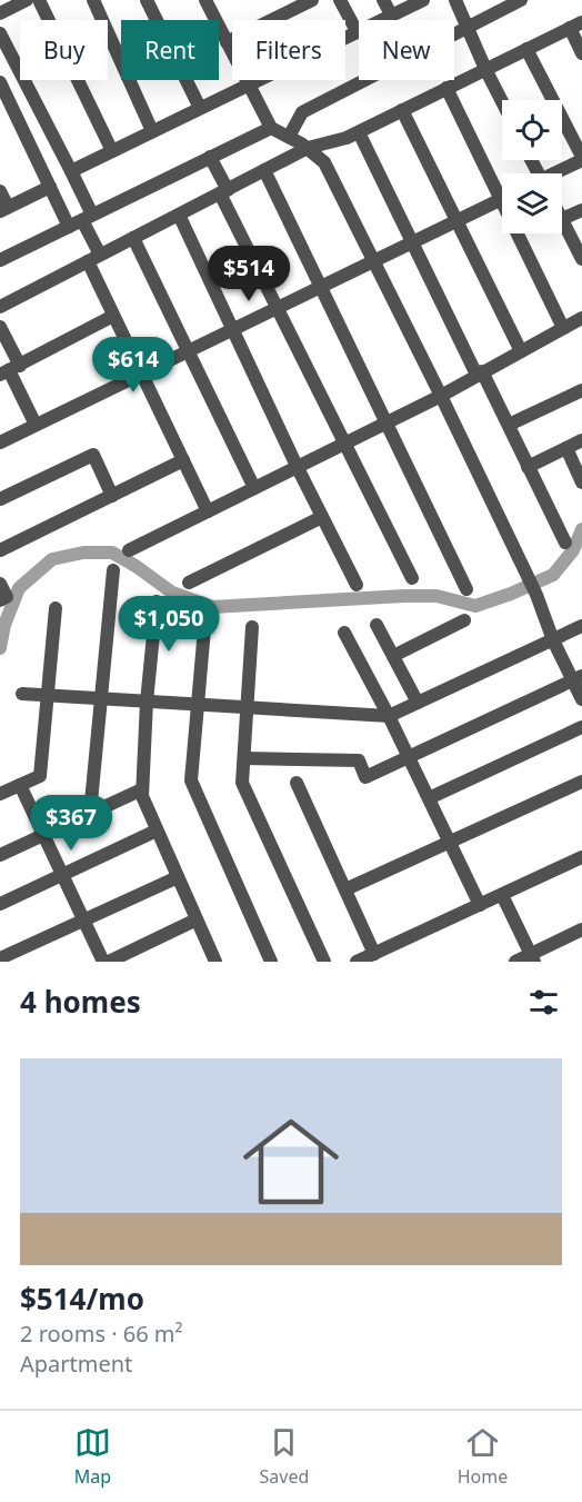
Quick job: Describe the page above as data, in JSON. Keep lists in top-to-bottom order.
{
  "page": {
    "chip": [
      "Buy",
      "Rent",
      "Filters",
      "New"
    ],
    "price": [
      "$514",
      "$614",
      "$1,050",
      "$367"
    ],
    "heading": "4 homes",
    "list": [
      {
        "name": "$514/mo",
        "note": "2 rooms · 66 m² · Apartment"
      }
    ],
    "tabs": ["Map", "Saved", "Home"]
  }
}
